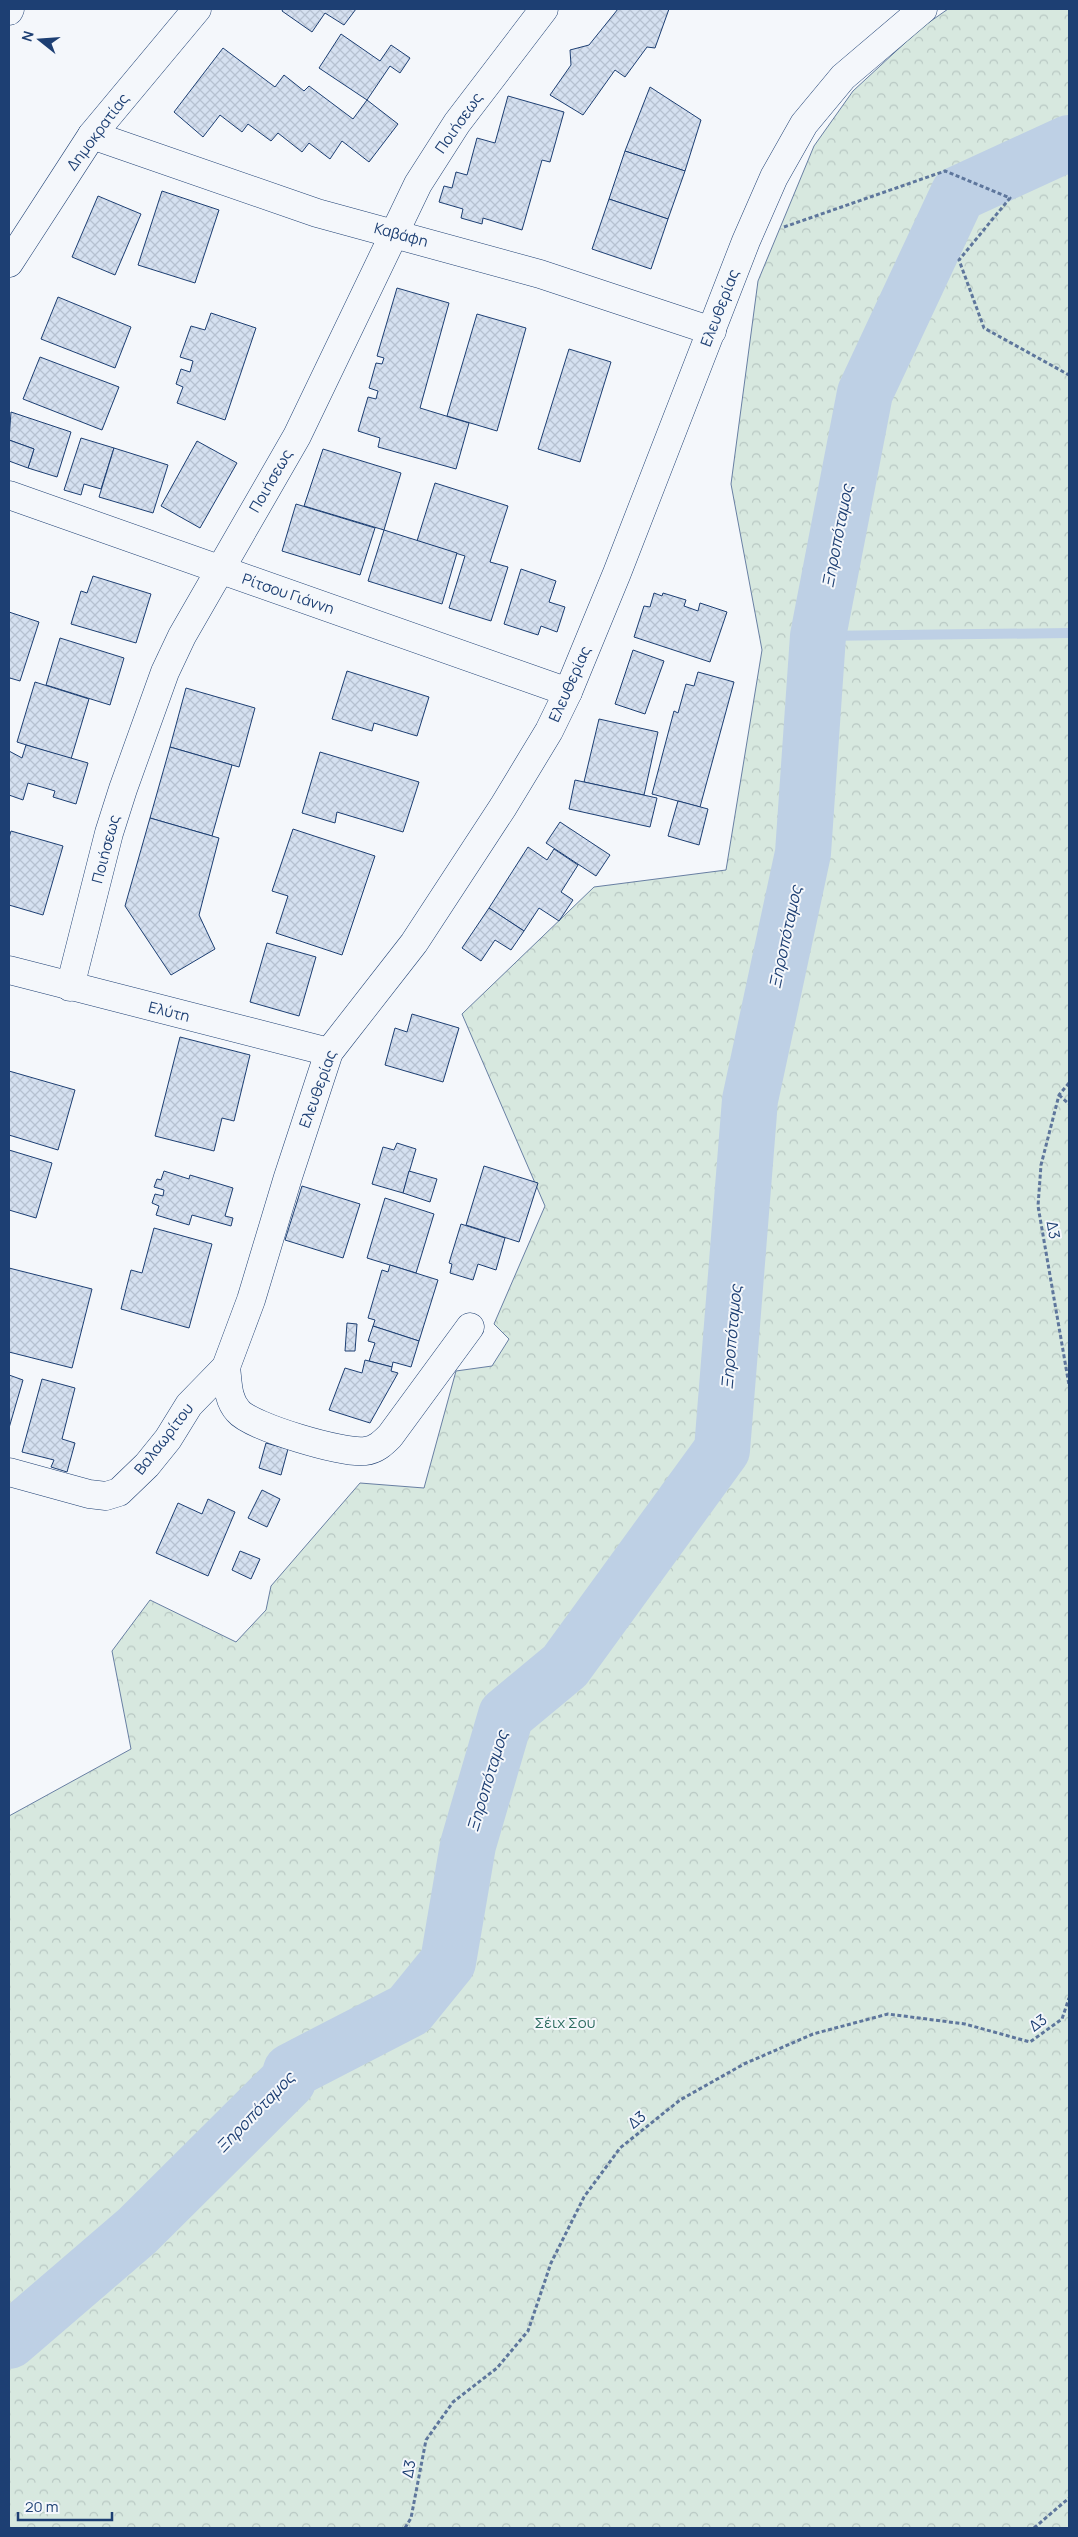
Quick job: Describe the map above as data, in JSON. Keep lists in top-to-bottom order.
{
  "streets": {
    "street": [
      "Ποιήσεως",
      "Δημοκρατίας",
      "Καβάφη",
      "Ελευθερίας",
      "Ρίτσου Γιάννη",
      "Ελύτη",
      "Βαλαωρίτου"
    ],
    "path": ["Δ3"]
  },
  "crossings": [
    ["Ποιήσεως", "Καβάφη"],
    ["Ποιήσεως", "Ρίτσου Γιάννη"],
    ["Ποιήσεως", "Ελύτη"],
    ["Δημοκρατίας", "Καβάφη"],
    ["Καβάφη", "Ελευθερίας"],
    ["Ελευθερίας", "Ρίτσου Γιάννη"],
    ["Ελευθερίας", "Ελύτη"],
    ["Ελευθερίας", "Βαλαωρίτου"]
  ],
  "water": ["Ξηροπόταμος"],
  "parks": ["Σέιχ Σου"],
  "scale_bar": "20 m",
  "north": "left"
}
